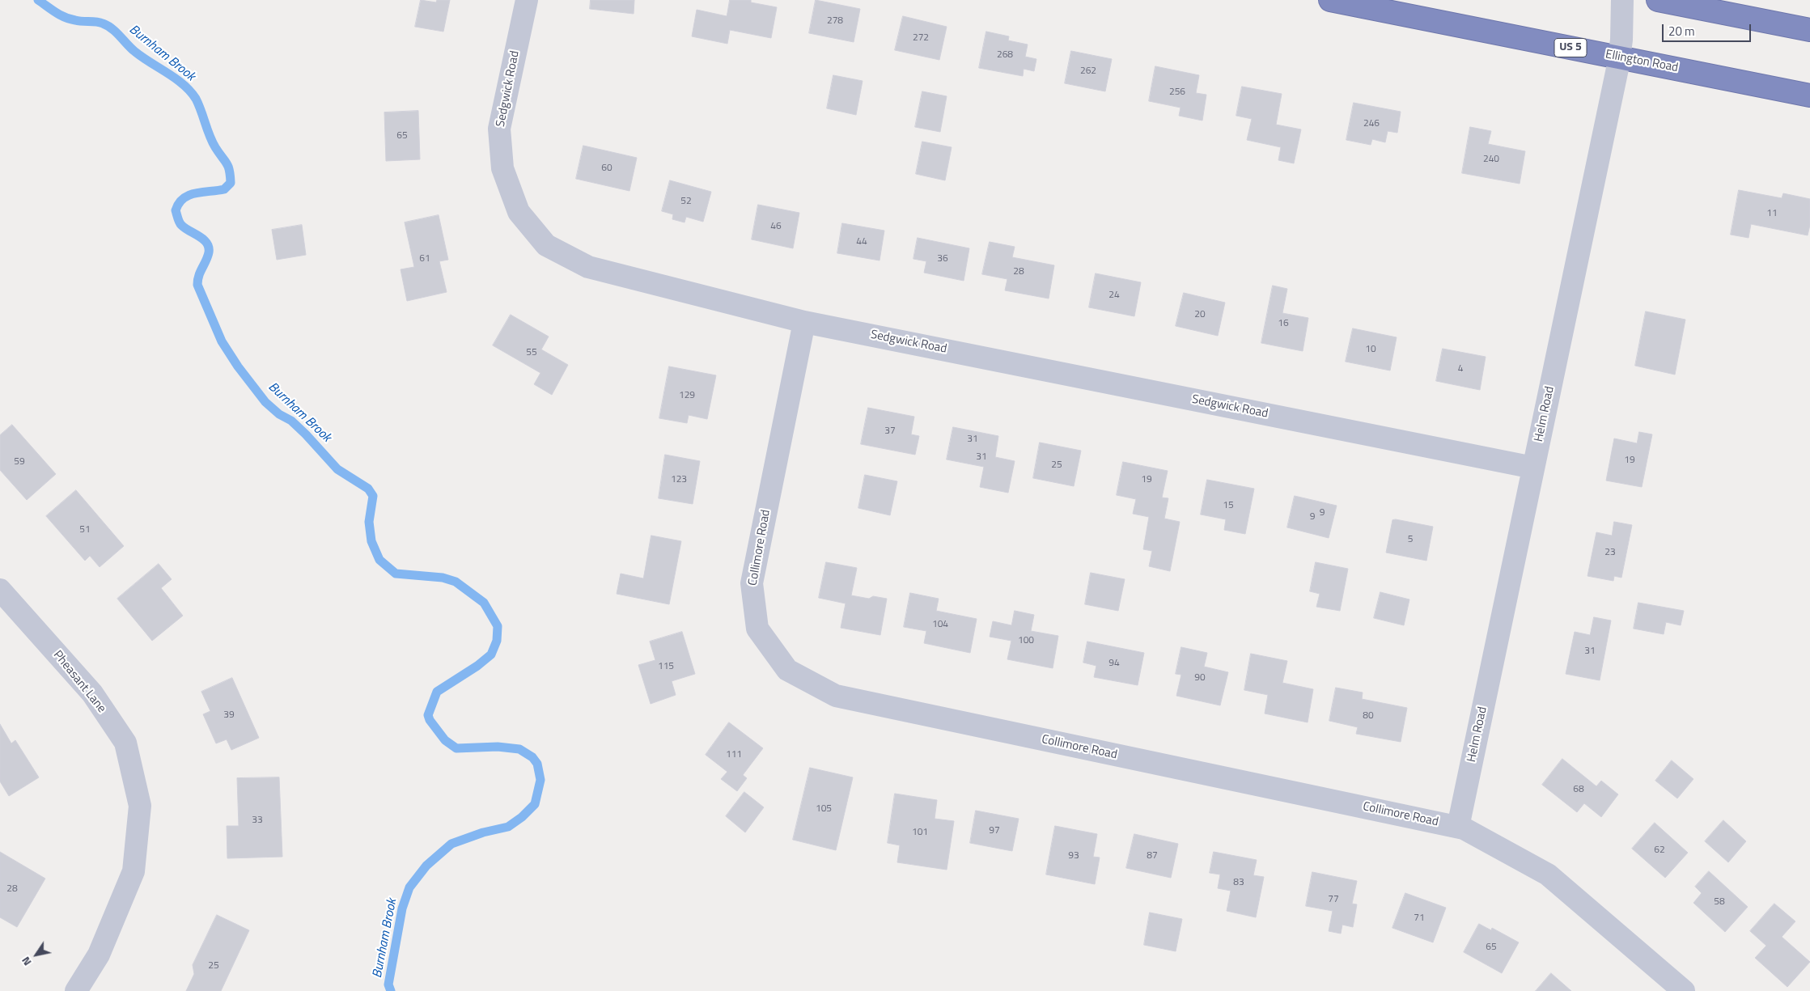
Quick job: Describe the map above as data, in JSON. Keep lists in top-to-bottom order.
{
  "streets": {
    "highway": ["US 5", "Ellington Road"],
    "street": [
      "Sedgwick Road",
      "Helm Road",
      "Collimore Road",
      "Pheasant Lane"
    ]
  },
  "crossings": [
    ["Ellington Road", "Helm Road"],
    ["Sedgwick Road", "Helm Road"],
    ["Sedgwick Road", "Collimore Road"],
    ["Helm Road", "Collimore Road"]
  ],
  "water": ["Burnham Brook"],
  "house_numbers": [
    "278",
    "272",
    "268",
    "262",
    "256",
    "246",
    "65",
    "240",
    "60",
    "52",
    "11",
    "46",
    "44",
    "61",
    "36",
    "28",
    "24",
    "20",
    "16",
    "10",
    "55",
    "4",
    "129",
    "37",
    "31",
    "31",
    "19",
    "59",
    "25",
    "123",
    "19",
    "15",
    "9",
    "9",
    "51",
    "5",
    "23",
    "104",
    "100",
    "31",
    "94",
    "115",
    "90",
    "39",
    "80",
    "111",
    "68",
    "105",
    "33",
    "97",
    "101",
    "62",
    "93",
    "87",
    "83",
    "28",
    "77",
    "58",
    "71",
    "65",
    "25"
  ],
  "scale_bar": "20 m",
  "north": "bottom left"
}
